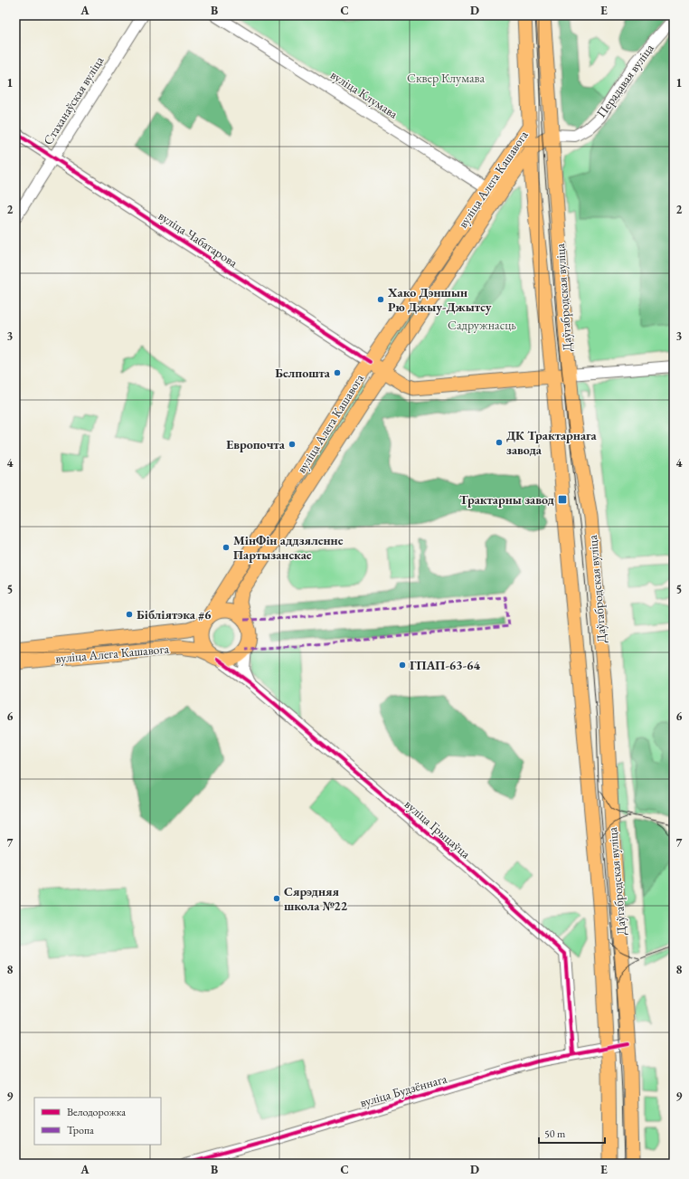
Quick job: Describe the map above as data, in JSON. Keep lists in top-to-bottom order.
{
  "streets": {
    "main road": [
      "Перадавая вуліца",
      "вуліца Алега Кашавога",
      "вуліца Чабатарова",
      "Даўгабродская вуліца"
    ],
    "street": [
      "вуліца Клумава",
      "Стаханаўская вуліца",
      "вуліца Грыцаўца",
      "вуліца Будзённага"
    ]
  },
  "crossings": [
    ["Перадавая вуліца", "вуліца Алега Кашавога"],
    ["Перадавая вуліца", "Даўгабродская вуліца"],
    ["вуліца Клумава", "вуліца Алега Кашавога"],
    ["Стаханаўская вуліца", "вуліца Чабатарова"],
    ["вуліца Алега Кашавога", "вуліца Чабатарова"],
    ["вуліца Алега Кашавога", "Даўгабродская вуліца"],
    ["вуліца Алега Кашавога", "вуліца Грыцаўца"],
    ["вуліца Чабатарова", "Даўгабродская вуліца"],
    ["Даўгабродская вуліца", "вуліца Будзённага"],
    ["вуліца Грыцаўца", "вуліца Будзённага"]
  ],
  "parks": ["Сквер Клумава", "Садружнасць"],
  "places": {
    "other": [
      "Хако Дэншын Рю Джыу-Джытсу",
      "Белпошта",
      "ДК Трактарнага завода",
      "Европочта",
      "МінФін аддзяленне Партызанскае",
      "Бібліятэка #6",
      "ГПАП-63-64",
      "Сярэдняя школа №22"
    ],
    "transit": ["Трактарны завод"]
  },
  "legend": ["Велодорожка", "Тропа"],
  "scale_bar": "50 m",
  "grid": {
    "columns": [
      "A",
      "B",
      "C",
      "D",
      "E"
    ],
    "rows": [
      "1",
      "2",
      "3",
      "4",
      "5",
      "6",
      "7",
      "8",
      "9"
    ]
  }
}
